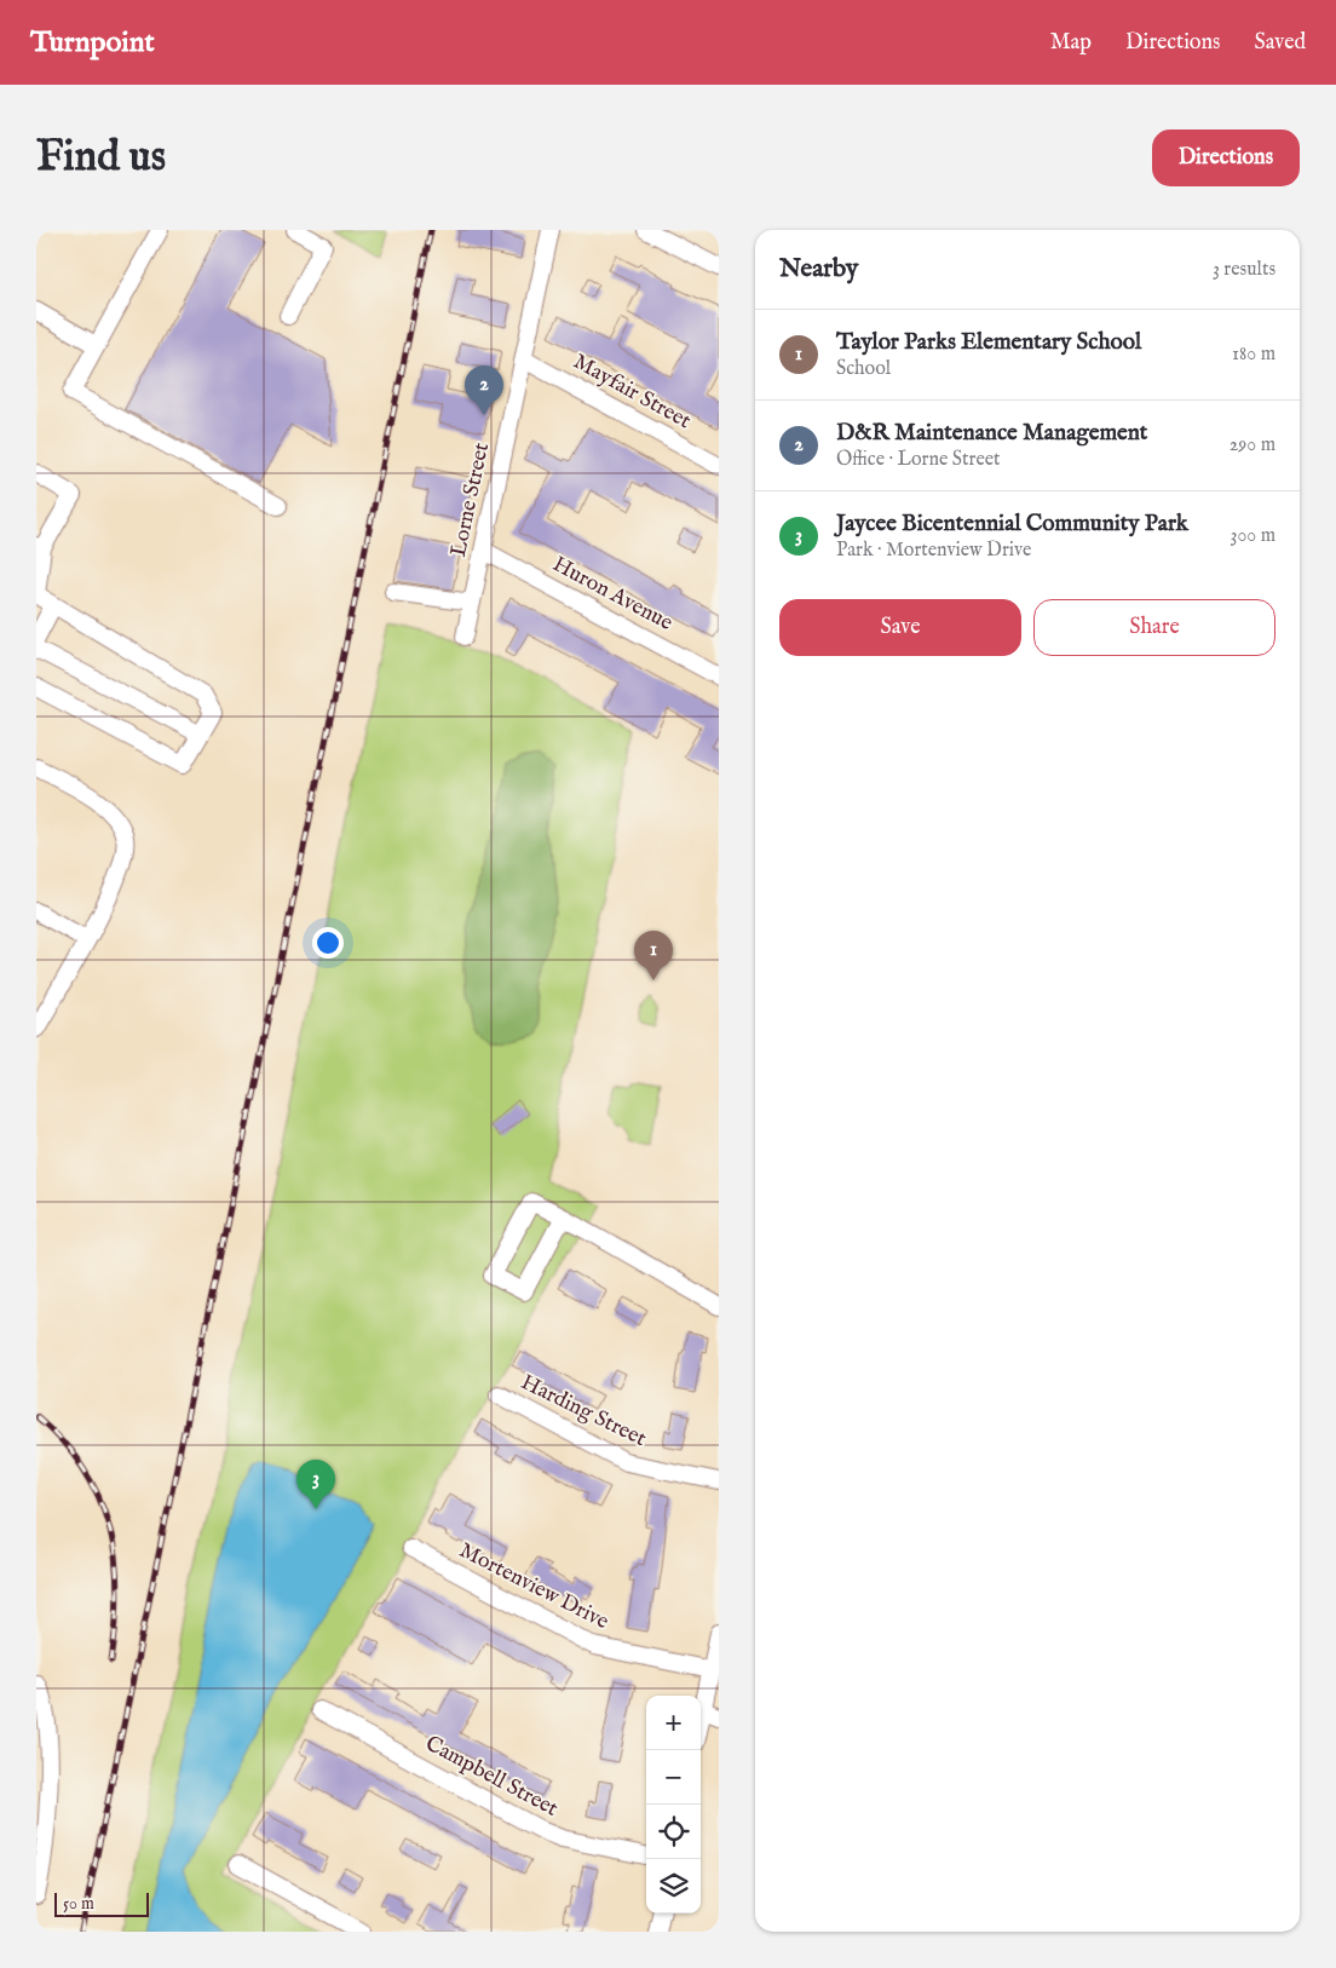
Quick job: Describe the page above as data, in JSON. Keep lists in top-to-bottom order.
{
  "streets": {
    "street": [
      "Mayfair Street",
      "Lorne Street",
      "Huron Avenue",
      "Harding Street",
      "Mortenview Drive",
      "Campbell Street"
    ]
  },
  "crossings": [
    ["Mayfair Street", "Lorne Street"],
    ["Lorne Street", "Huron Avenue"]
  ],
  "scale_bar": "50 m",
  "page": {
    "header": "Turnpoint",
    "nav": ["Map", "Directions", "Saved"],
    "buttons": [
      "Directions",
      ["Save", "Share"]
    ],
    "title": "Find us",
    "heading": ["Nearby", "3 results"],
    "list": [
      {
        "mark": "1",
        "name": "Taylor Parks Elementary School",
        "note": "School",
        "value": "180 m"
      },
      {
        "mark": "2",
        "name": "D&R Maintenance Management",
        "note": "Office · Lorne Street",
        "value": "290 m"
      },
      {
        "mark": "3",
        "name": "Jaycee Bicentennial Community Park",
        "note": "Park · Mortenview Drive",
        "value": "300 m"
      }
    ],
    "pins": ["2", "1", "3"],
    "map_buttons": ["+", "−"],
    "scale": "50 m"
  }
}
